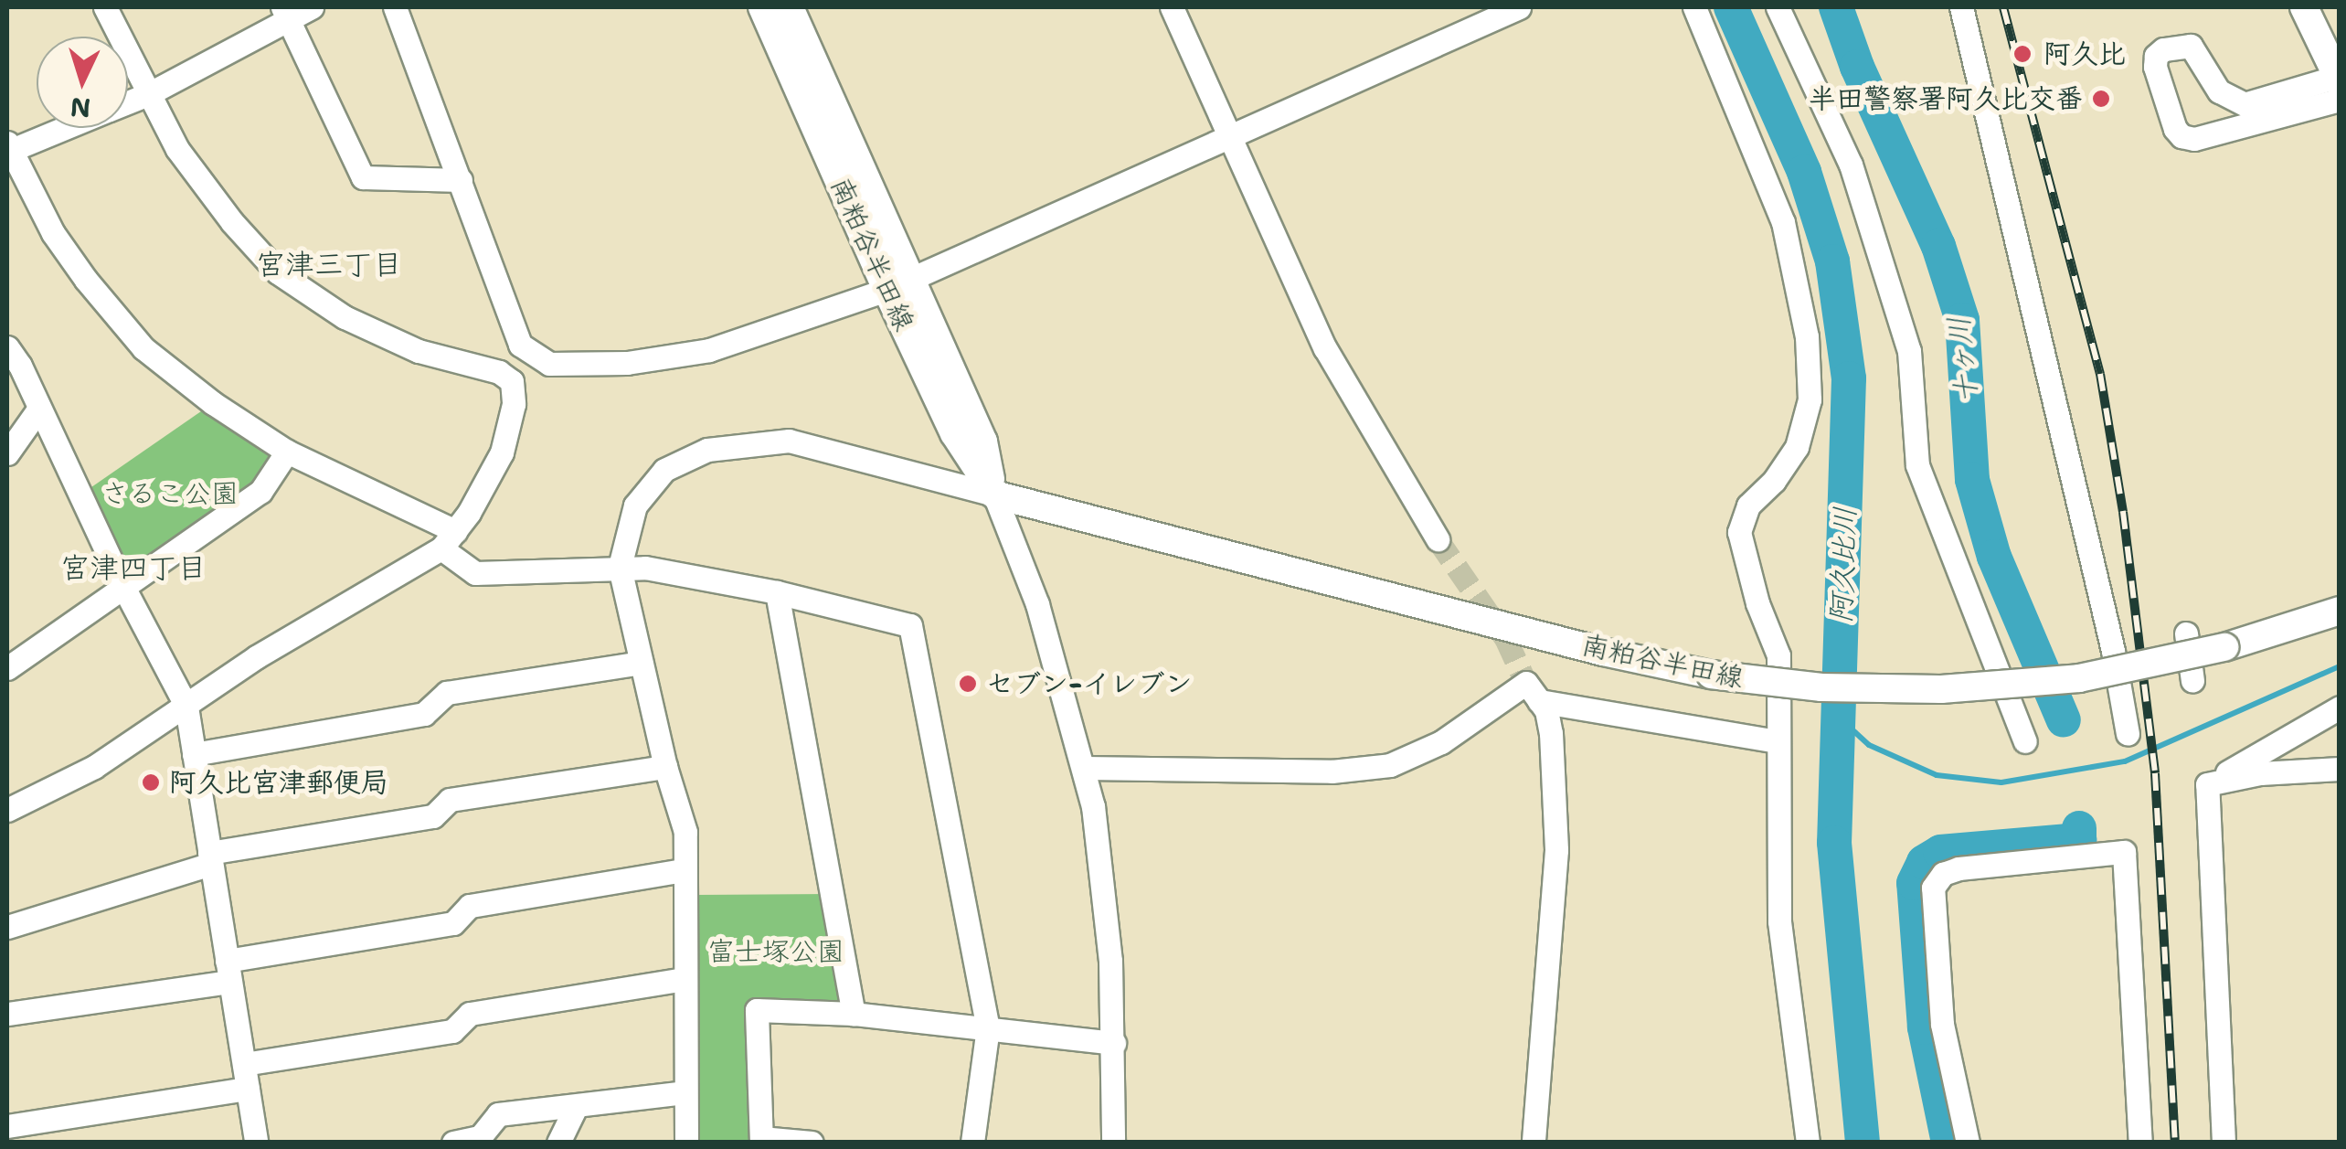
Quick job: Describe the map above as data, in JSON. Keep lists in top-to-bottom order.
{
  "streets": {
    "main road": ["南粕谷半田線"]
  },
  "districts": ["宮津三丁目", "宮津四丁目"],
  "water": ["十ヶ川", "阿久比川"],
  "parks": ["さるこ公園", "富士塚公園"],
  "places": [
    "阿久比",
    "半田警察署阿久比交番",
    "セブン-イレブン",
    "阿久比宮津郵便局"
  ],
  "north": "bottom"
}
